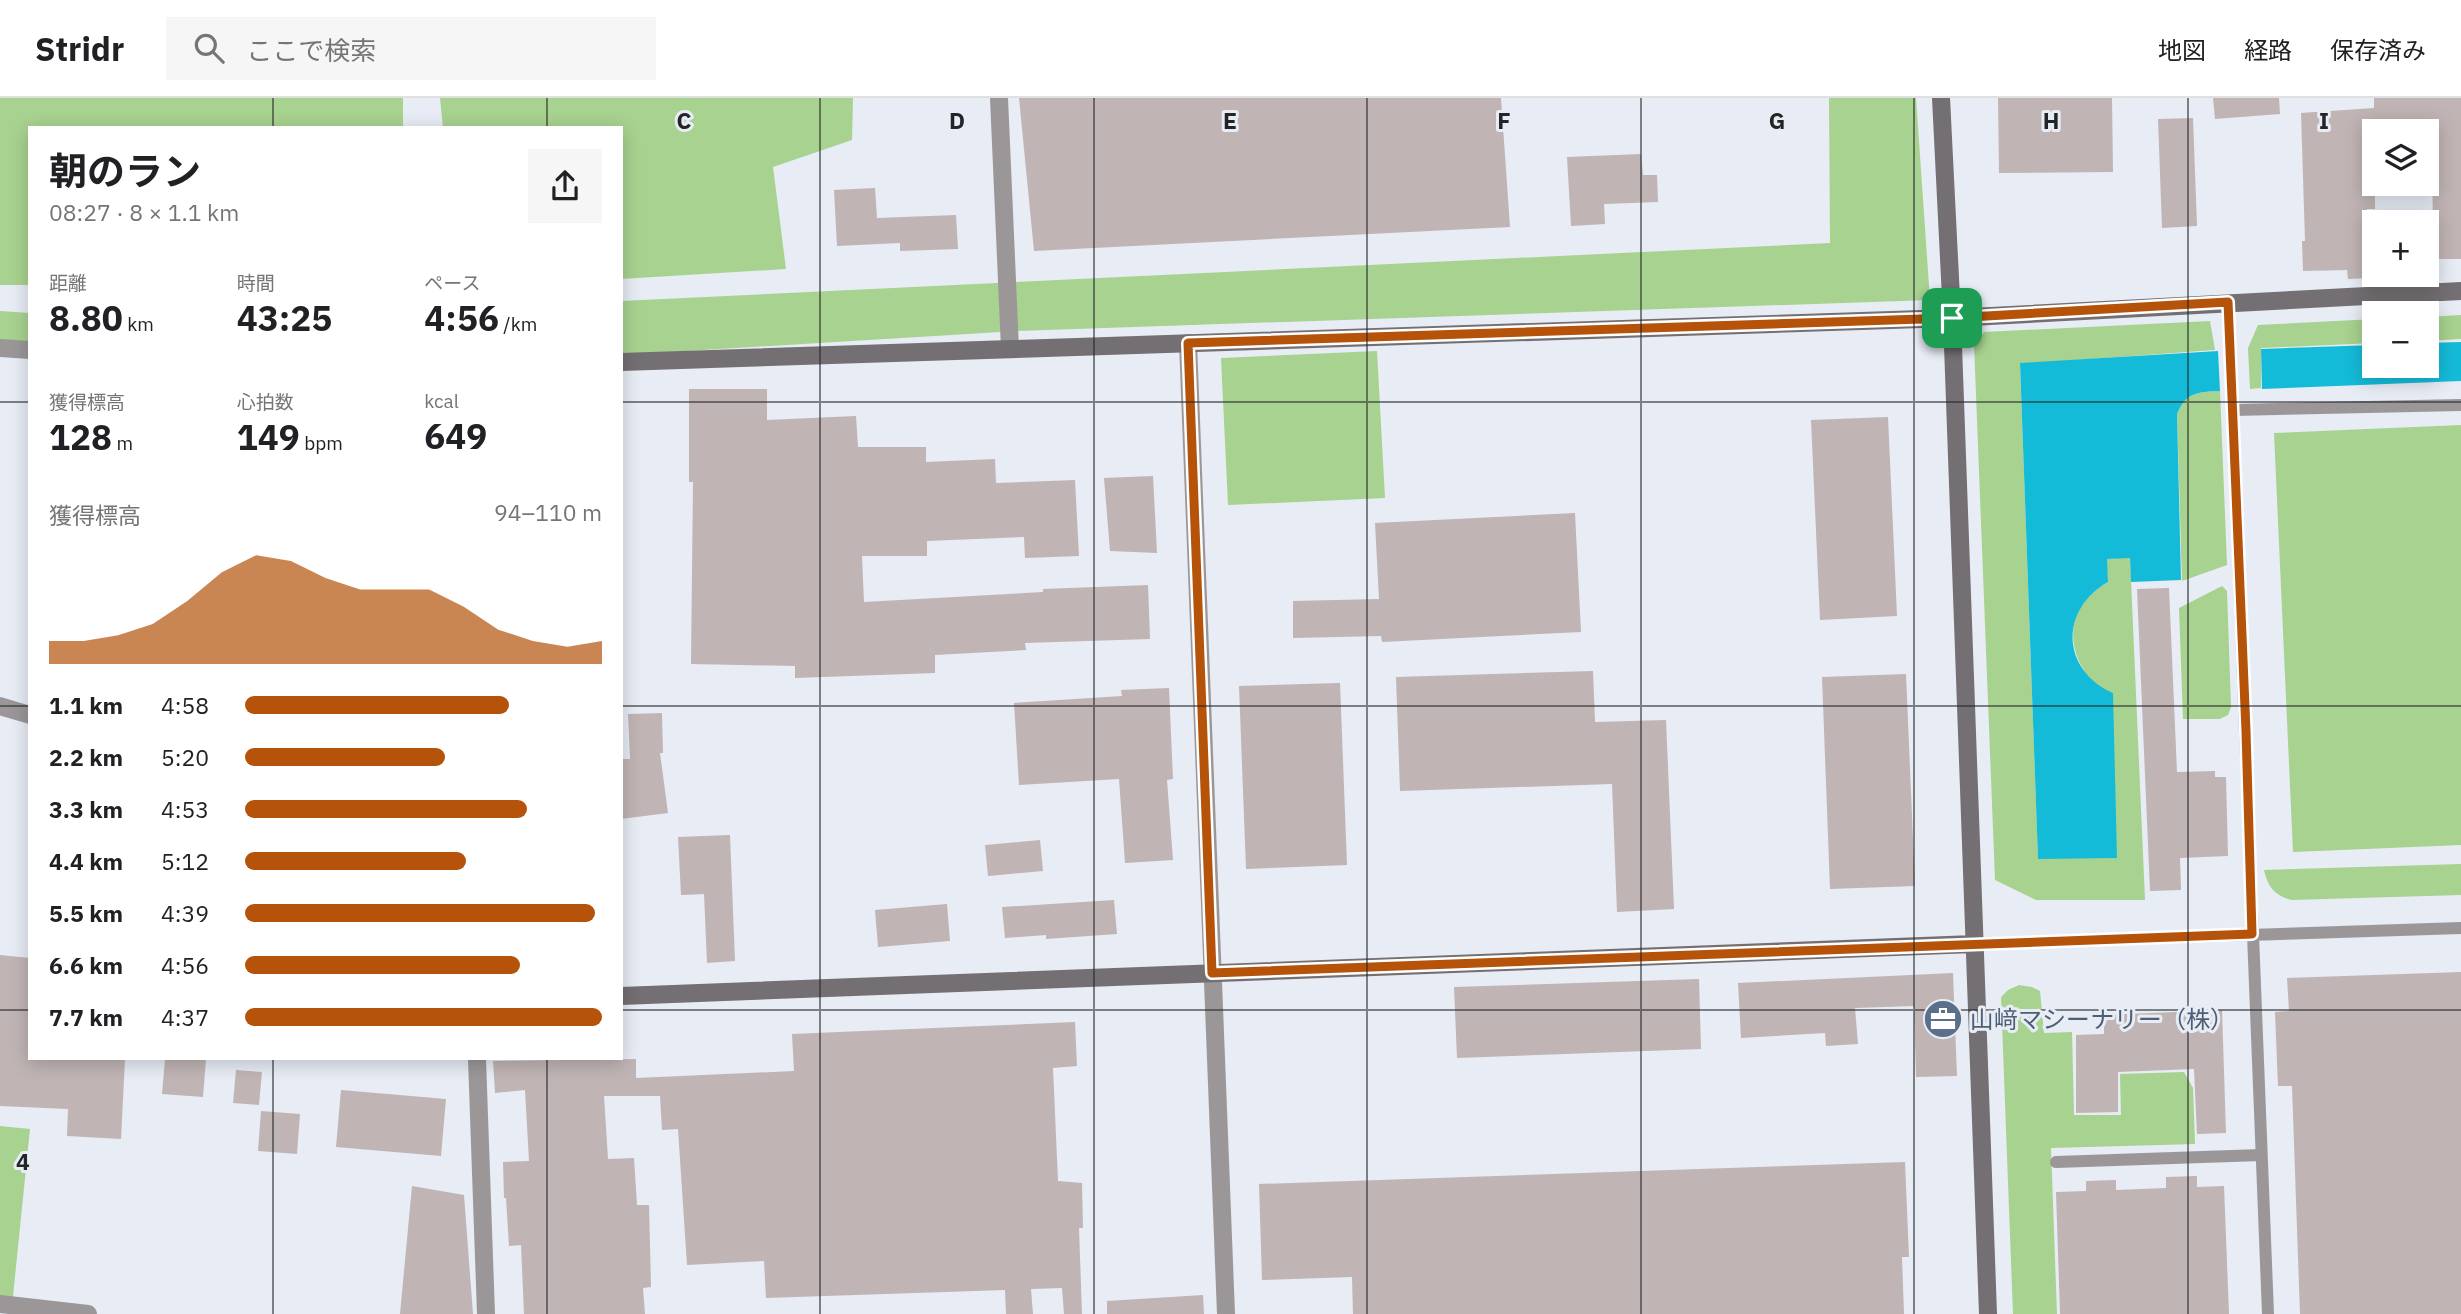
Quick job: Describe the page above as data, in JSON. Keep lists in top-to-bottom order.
{
  "places": {
    "office": ["山﨑マシーナリー（株）"]
  },
  "page": {
    "header": "Stridr",
    "search": "ここで検索",
    "nav": ["地図", "経路", "保存済み"],
    "map_buttons": ["+", "−"],
    "heading": ["朝のラン", "08:27 · 8 × 1.1 km"],
    "stats": [
      ["距離", "8.80 km"],
      ["時間", "43:25"],
      ["ペース", "4:56 /km"],
      ["獲得標高", "128 m"],
      ["心拍数", "149 bpm"],
      ["kcal", "649"]
    ],
    "chart": ["獲得標高", "94–110 m"],
    "list": [
      {
        "name": "1.1 km",
        "note": "4:58"
      },
      {
        "name": "2.2 km",
        "note": "5:20"
      },
      {
        "name": "3.3 km",
        "note": "4:53"
      },
      {
        "name": "4.4 km",
        "note": "5:12"
      },
      {
        "name": "5.5 km",
        "note": "4:39"
      },
      {
        "name": "6.6 km",
        "note": "4:56"
      },
      {
        "name": "7.7 km",
        "note": "4:37"
      }
    ]
  },
  "grid": {
    "columns": [
      "C",
      "D",
      "E",
      "F",
      "G",
      "H",
      "I"
    ],
    "rows": ["4"]
  }
}
